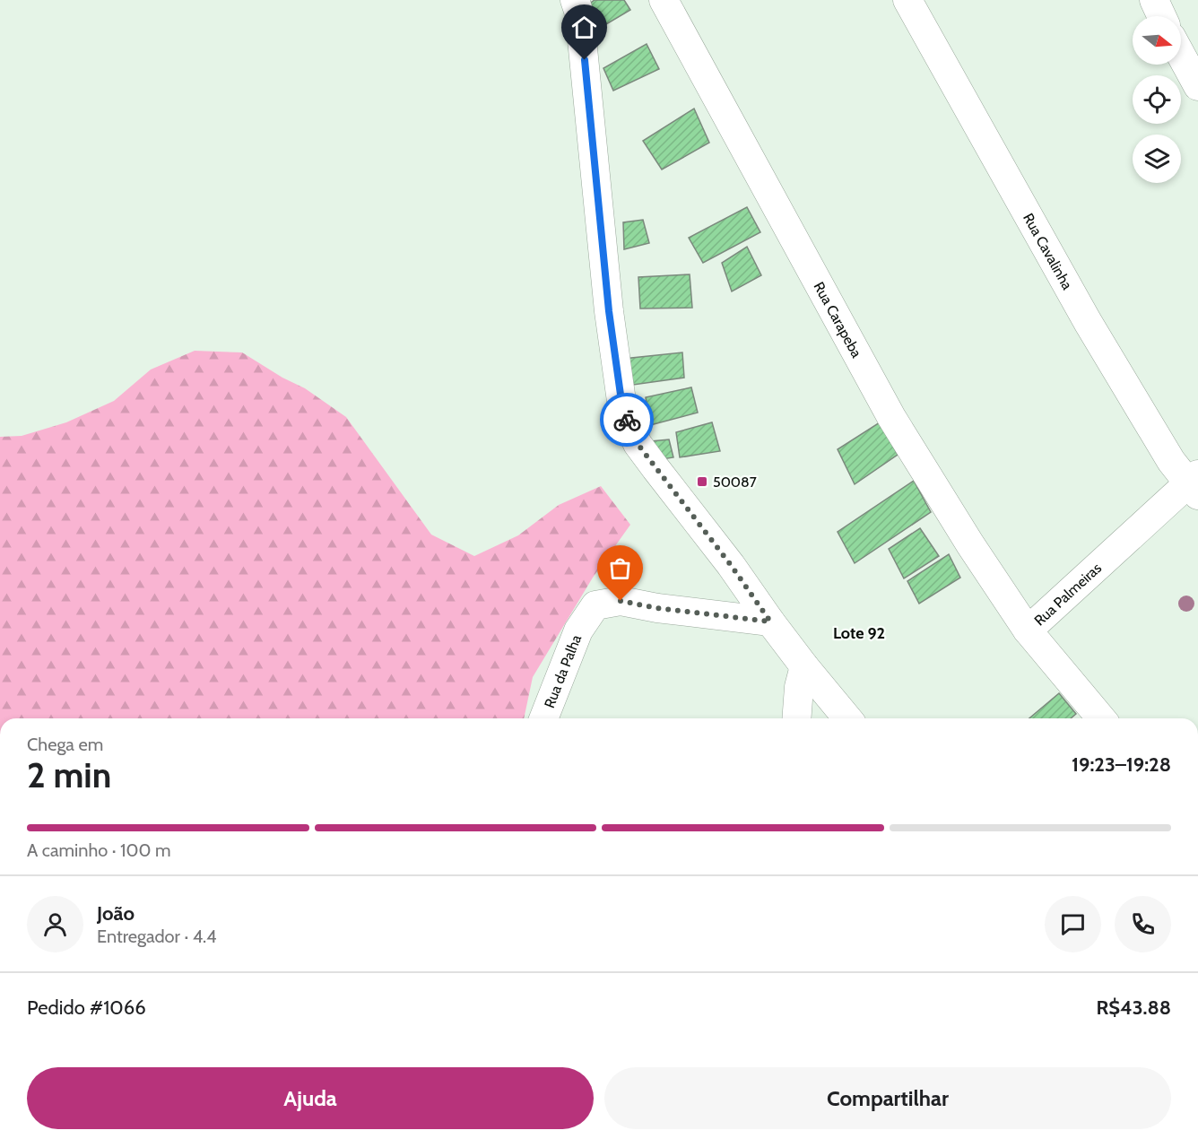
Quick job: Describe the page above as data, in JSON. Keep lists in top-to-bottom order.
{
  "streets": {
    "street": [
      "Rua Cavalinha",
      "Rua Carapeba",
      "Rua Palmeiras",
      "Rua da Palha"
    ]
  },
  "crossings": [
    ["Rua Cavalinha", "Rua Palmeiras"],
    ["Rua Carapeba", "Rua Palmeiras"]
  ],
  "districts": ["Lote 92"],
  "places": {
    "transit": ["50087"]
  },
  "north": "right",
  "page": {
    "heading": ["2 min", "Chega em", "19:23–19:28"],
    "panel": [
      "João",
      "Entregador · 4.4",
      "Pedido #1066",
      "R$43.88"
    ],
    "bar": "A caminho · 100 m",
    "buttons": ["Ajuda", "Compartilhar"]
  }
}
